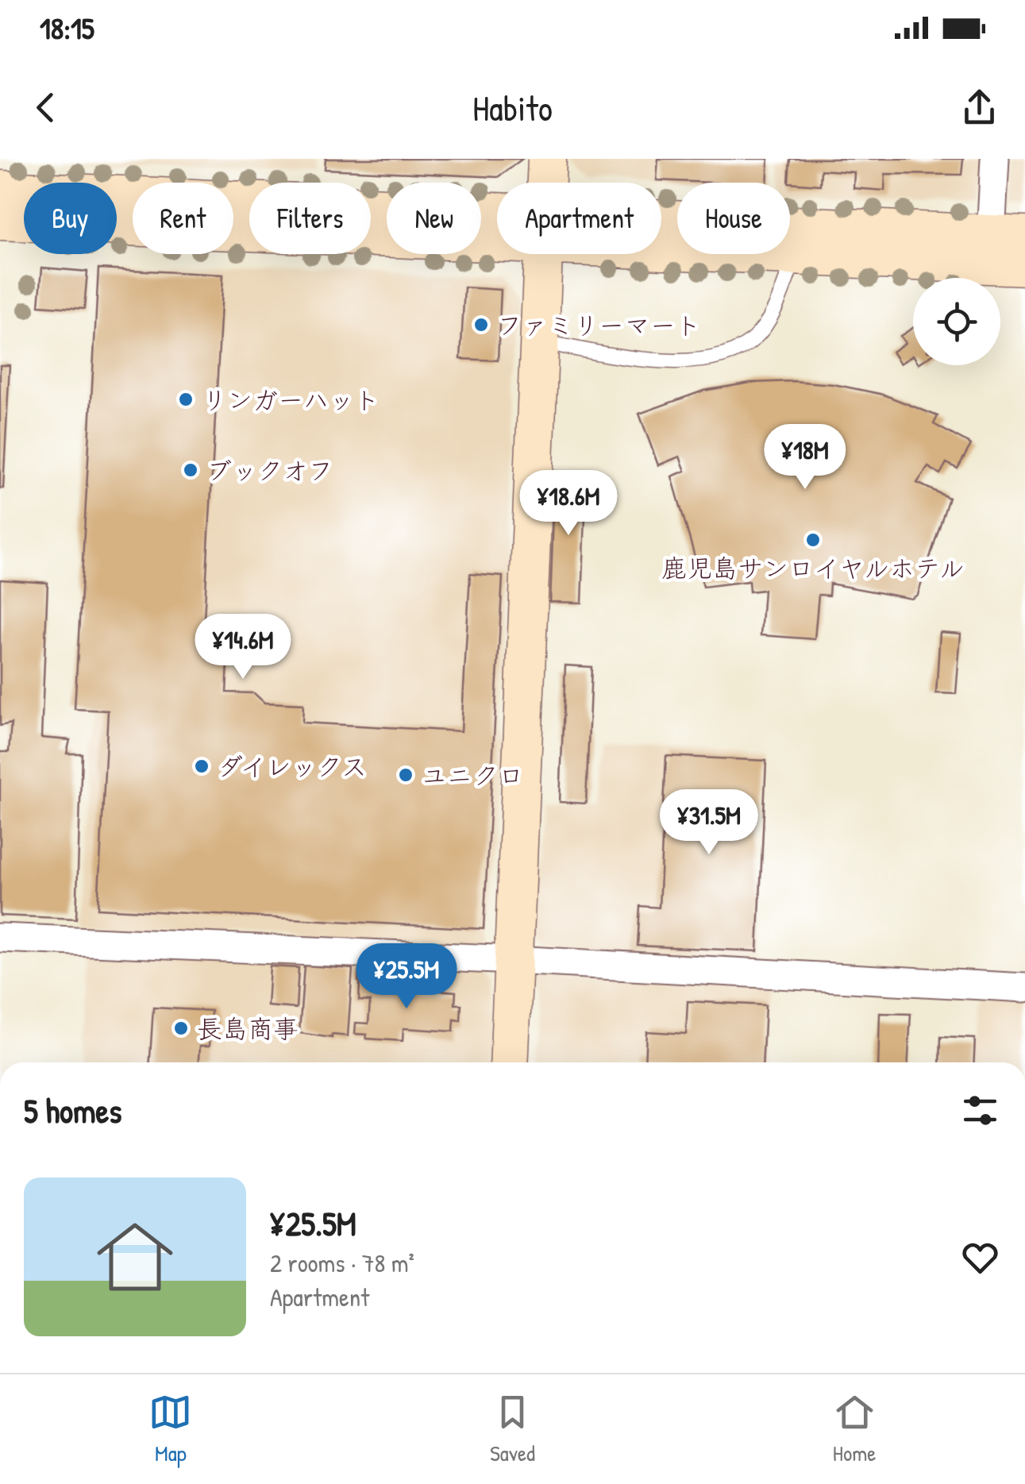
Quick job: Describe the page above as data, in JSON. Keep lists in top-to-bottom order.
{
  "places": [
    "ファミリーマート",
    "リンガーハット",
    "ブックオフ",
    "鹿児島サンロイヤルホテル",
    "ダイレックス",
    "ユニクロ",
    "長島商事"
  ],
  "page": {
    "status": "18:15",
    "header": "Habito",
    "chip": [
      "Buy",
      "Rent",
      "Filters",
      "New",
      "Apartment",
      "House"
    ],
    "price": [
      "¥18M",
      "¥18.6M",
      "¥14.6M",
      "¥31.5M",
      "¥25.5M"
    ],
    "heading": "5 homes",
    "list": [
      {
        "name": "¥25.5M",
        "note": "2 rooms · 78 m² · Apartment"
      }
    ],
    "tabs": ["Map", "Saved", "Home"]
  }
}
